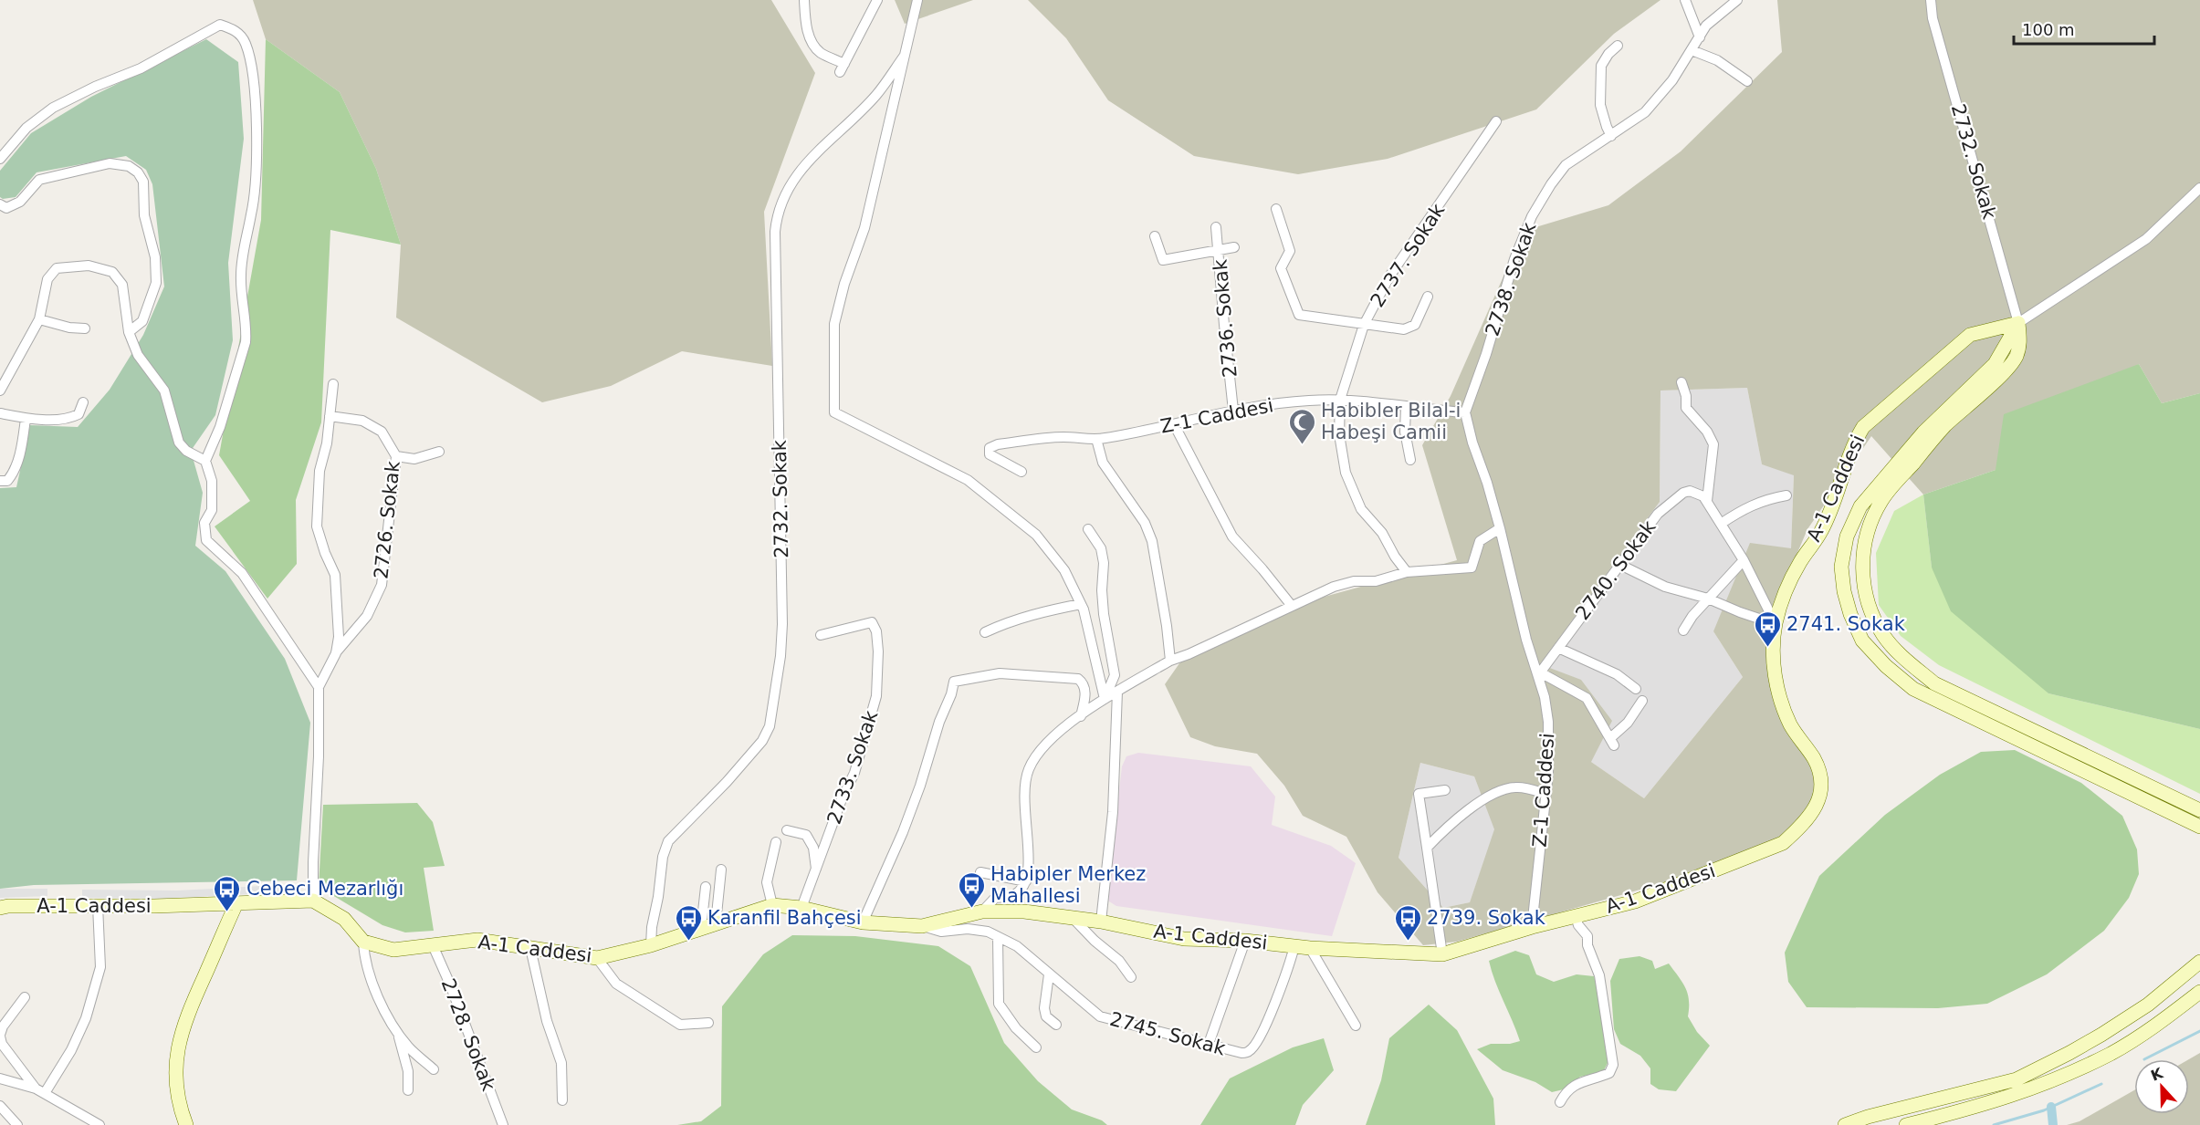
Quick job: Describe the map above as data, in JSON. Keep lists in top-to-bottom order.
{
  "streets": {
    "main road": ["A-1 Caddesi"],
    "street": [
      "2732. Sokak",
      "2737. Sokak",
      "2738. Sokak",
      "2736. Sokak",
      "Z-1 Caddesi",
      "2726. Sokak",
      "2740. Sokak",
      "2733. Sokak",
      "2745. Sokak",
      "2728. Sokak"
    ]
  },
  "crossings": [
    ["2732. Sokak", "A-1 Caddesi"],
    ["2737. Sokak", "Z-1 Caddesi"],
    ["2738. Sokak", "Z-1 Caddesi"],
    ["2736. Sokak", "Z-1 Caddesi"],
    ["Z-1 Caddesi", "A-1 Caddesi"],
    ["Z-1 Caddesi", "2740. Sokak"],
    ["A-1 Caddesi", "2726. Sokak"],
    ["A-1 Caddesi", "2733. Sokak"],
    ["A-1 Caddesi", "2745. Sokak"],
    ["A-1 Caddesi", "2728. Sokak"]
  ],
  "places": {
    "mosque": ["Habibler Bilal-i Habeşi Camii"],
    "bus stop": [
      "2741. Sokak",
      "Habipler Merkez Mahallesi",
      "Cebeci Mezarlığı",
      "Karanfil Bahçesi",
      "2739. Sokak"
    ]
  },
  "scale_bar": "100 m",
  "north": "top"
}
